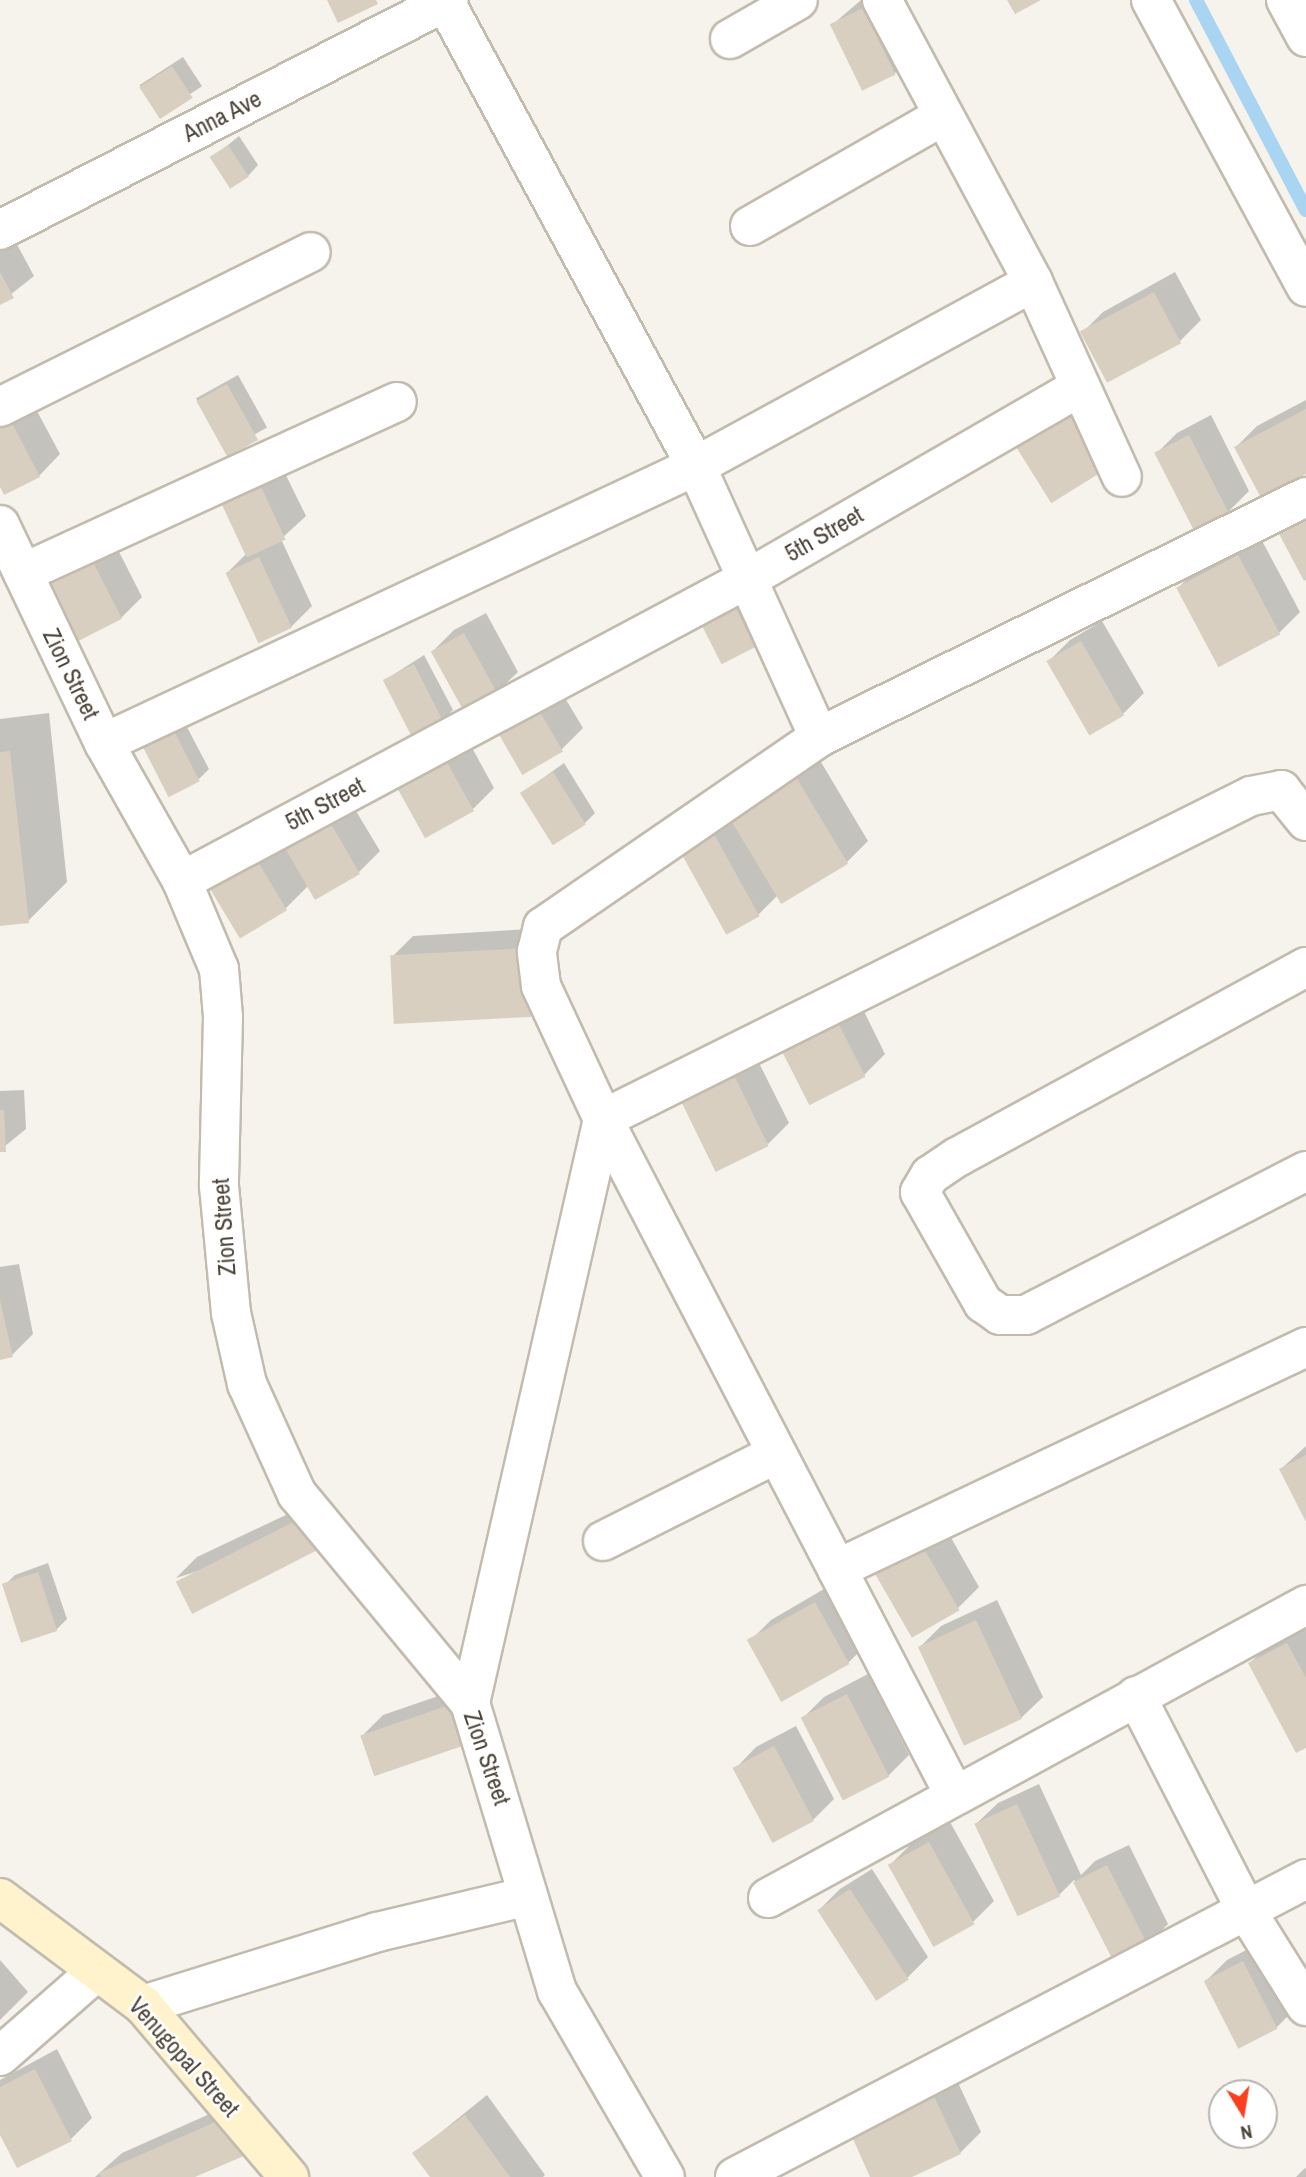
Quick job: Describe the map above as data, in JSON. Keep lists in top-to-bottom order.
{
  "streets": {
    "main road": ["Venugopal Street"],
    "street": ["Anna Ave", "5th Street", "Zion Street"]
  },
  "crossings": [
    ["5th Street", "Zion Street"]
  ],
  "north": "bottom"
}
